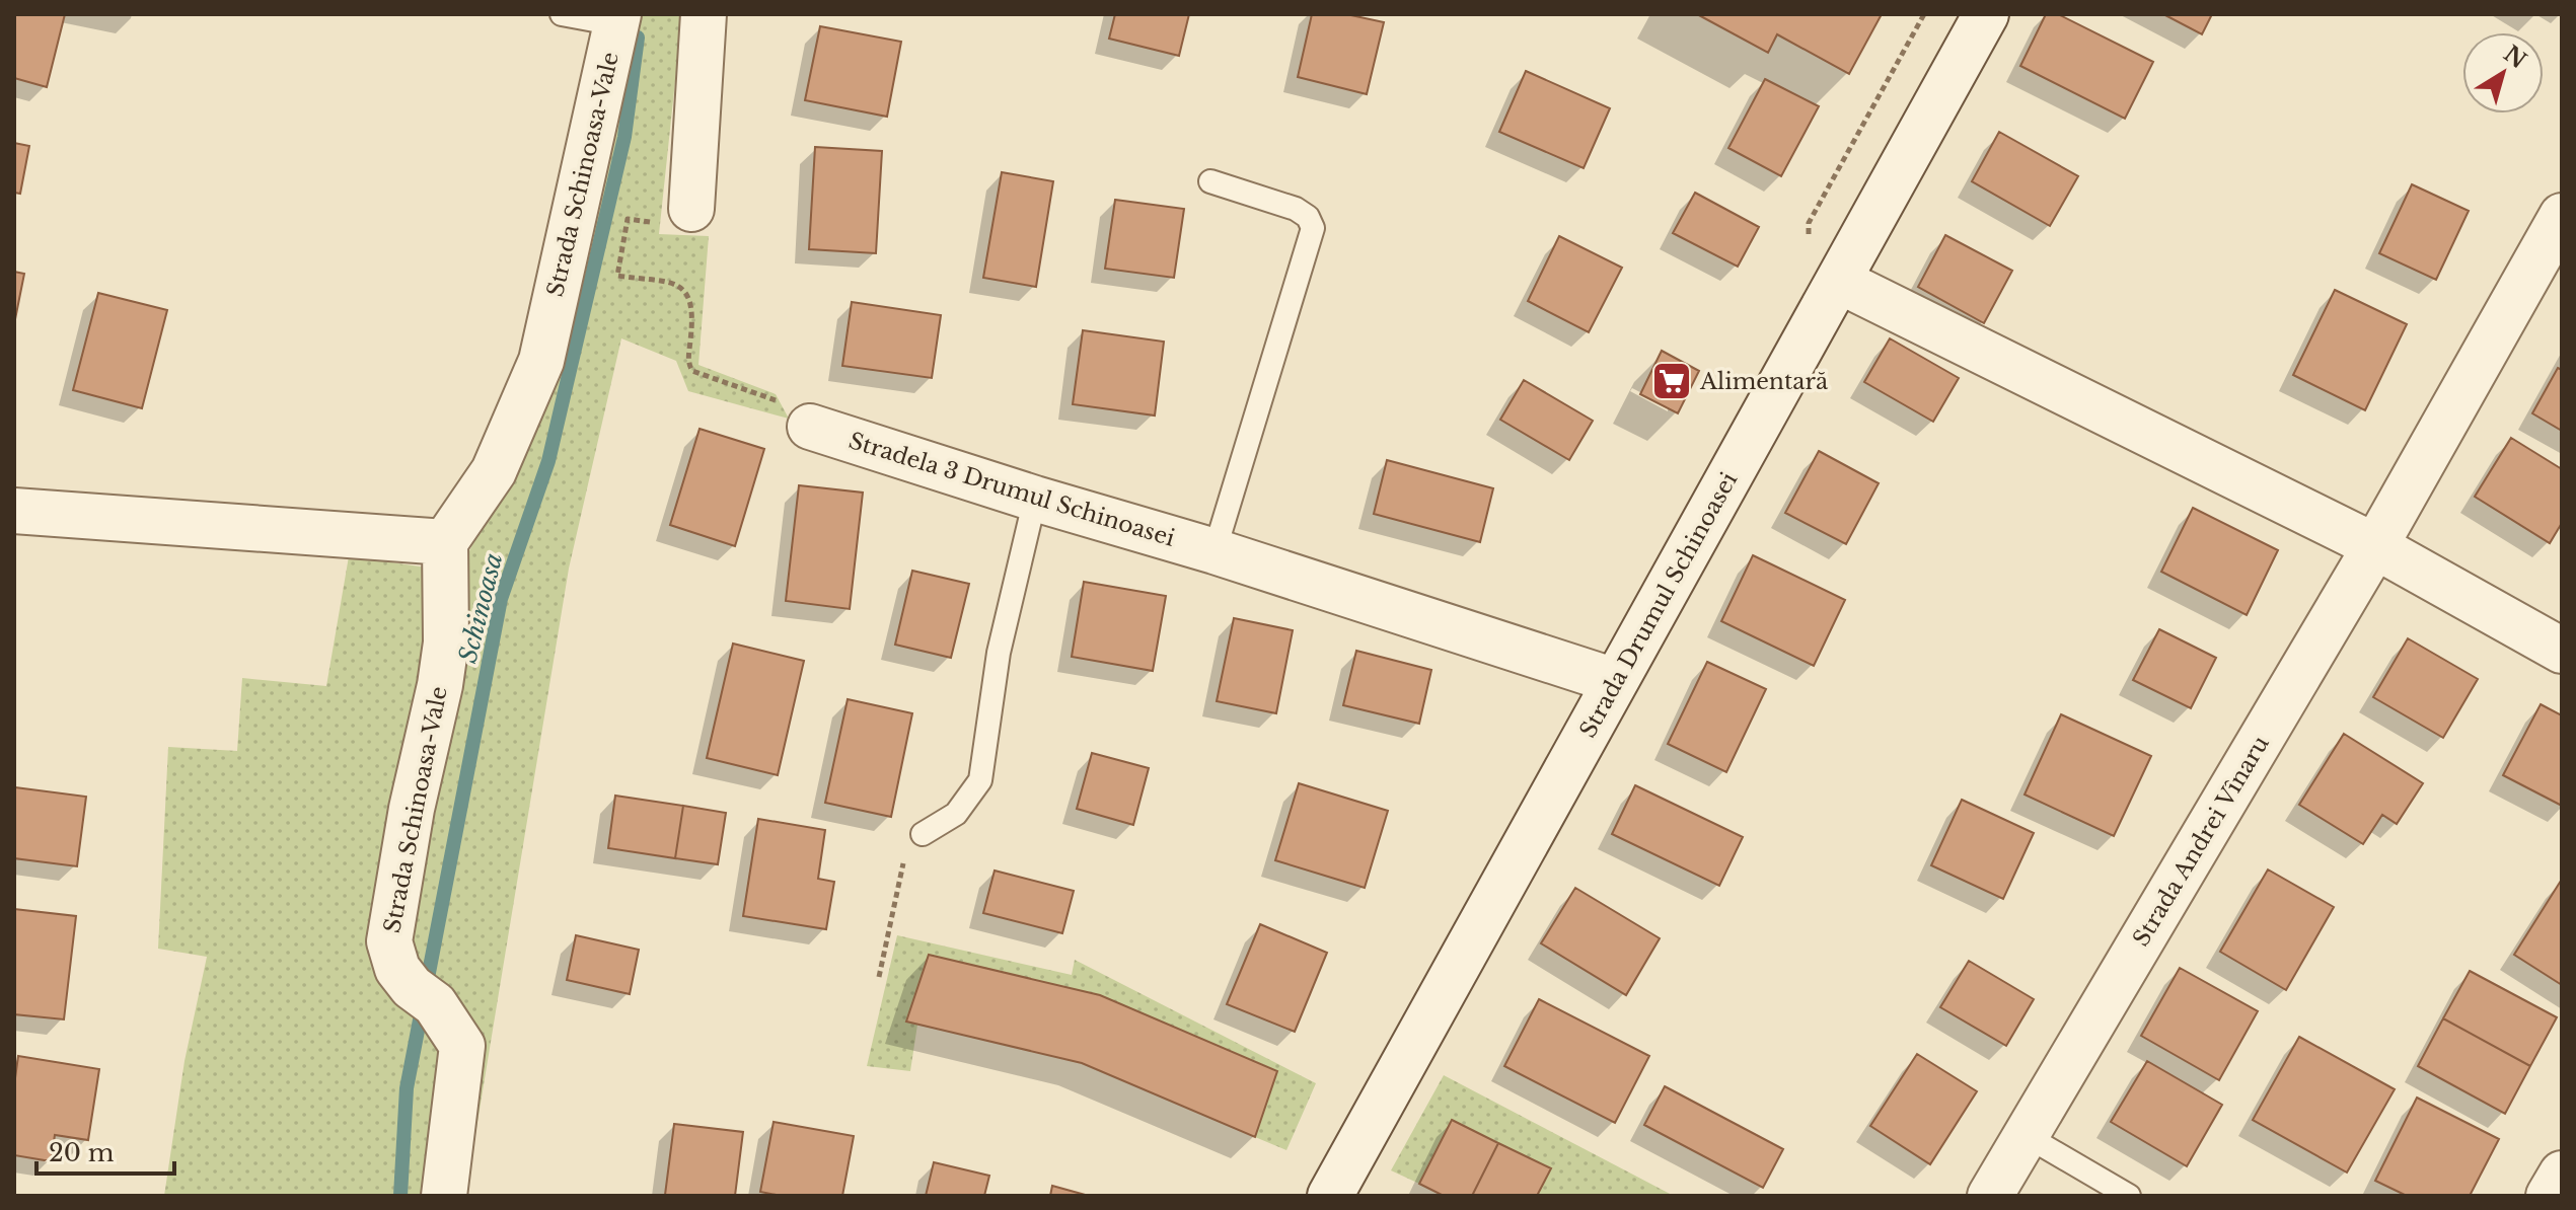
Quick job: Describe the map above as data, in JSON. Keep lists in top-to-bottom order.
{
  "streets": {
    "street": [
      "Strada Schinoasa-Vale",
      "Stradela 3 Drumul Schinoasei",
      "Strada Drumul Schinoasei",
      "Strada Andrei Vînaru"
    ]
  },
  "crossings": [
    ["Stradela 3 Drumul Schinoasei", "Strada Drumul Schinoasei"]
  ],
  "water": ["Schinoasa"],
  "places": {
    "supermarket": ["Alimentară"]
  },
  "scale_bar": "20 m",
  "north": "top right"
}
